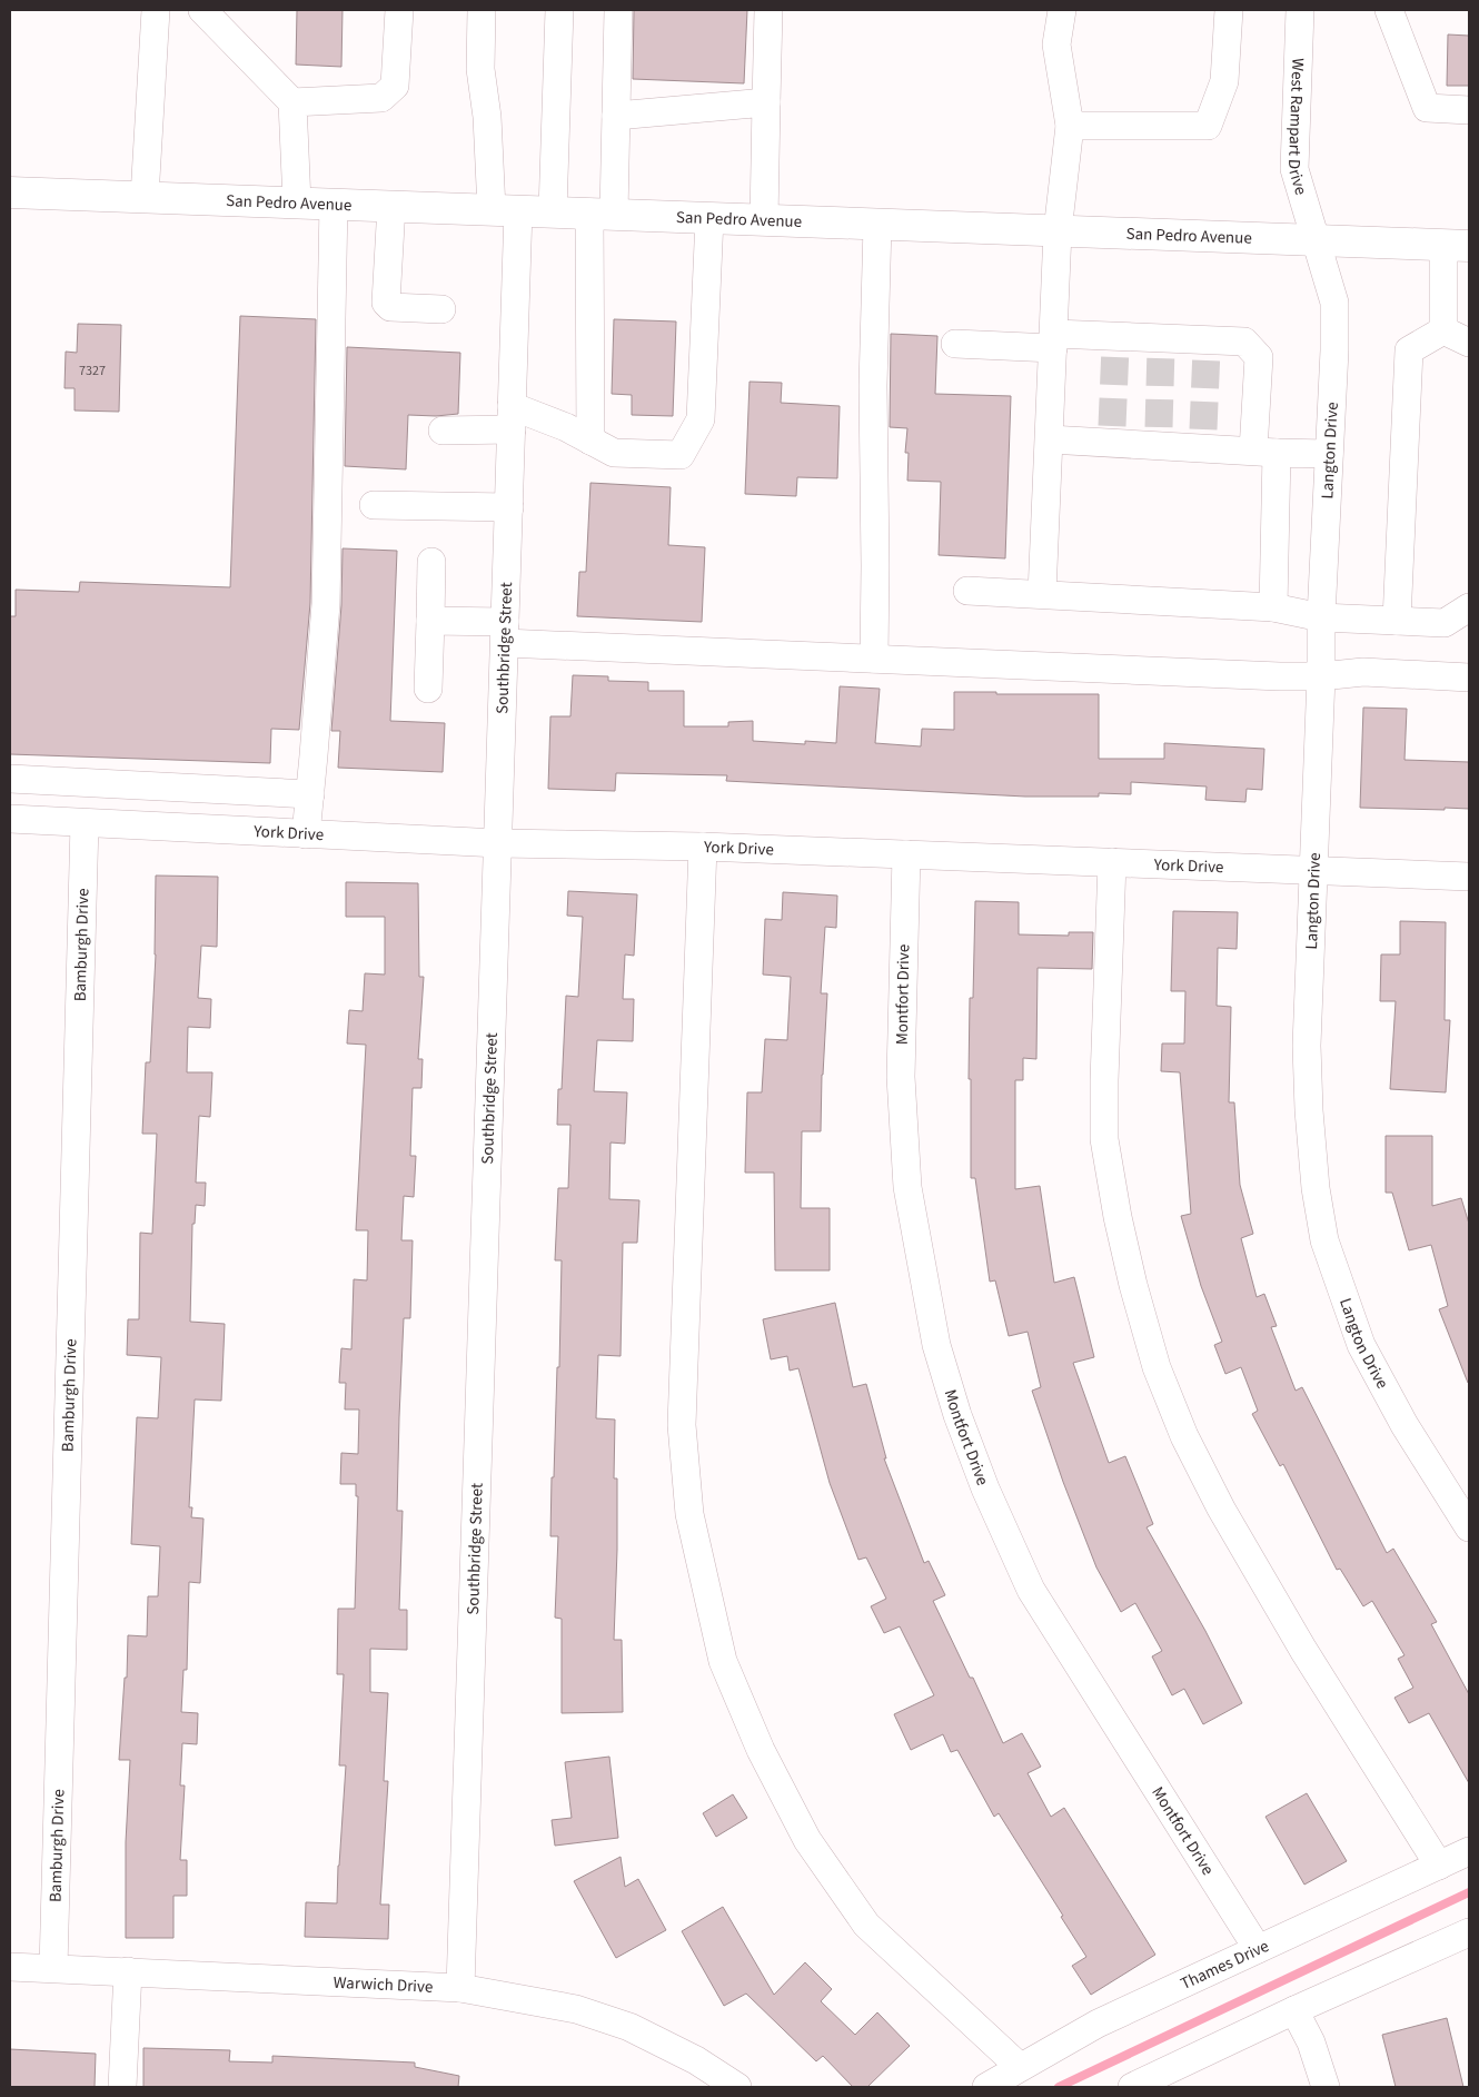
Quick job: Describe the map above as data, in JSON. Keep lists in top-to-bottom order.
{
  "streets": {
    "main road": ["San Pedro Avenue"],
    "street": [
      "West Rampart Drive",
      "Langton Drive",
      "Southbridge Street",
      "York Drive",
      "Bamburgh Drive",
      "Montfort Drive",
      "Thames Drive",
      "Warwich Drive"
    ]
  },
  "crossings": [
    ["West Rampart Drive", "San Pedro Avenue"],
    ["West Rampart Drive", "Langton Drive"],
    ["San Pedro Avenue", "Langton Drive"],
    ["San Pedro Avenue", "Southbridge Street"],
    ["Langton Drive", "York Drive"],
    ["Southbridge Street", "York Drive"],
    ["Southbridge Street", "Warwich Drive"],
    ["York Drive", "Bamburgh Drive"],
    ["York Drive", "Montfort Drive"],
    ["Bamburgh Drive", "Warwich Drive"],
    ["Montfort Drive", "Thames Drive"]
  ],
  "house_numbers": ["7327"]
}
